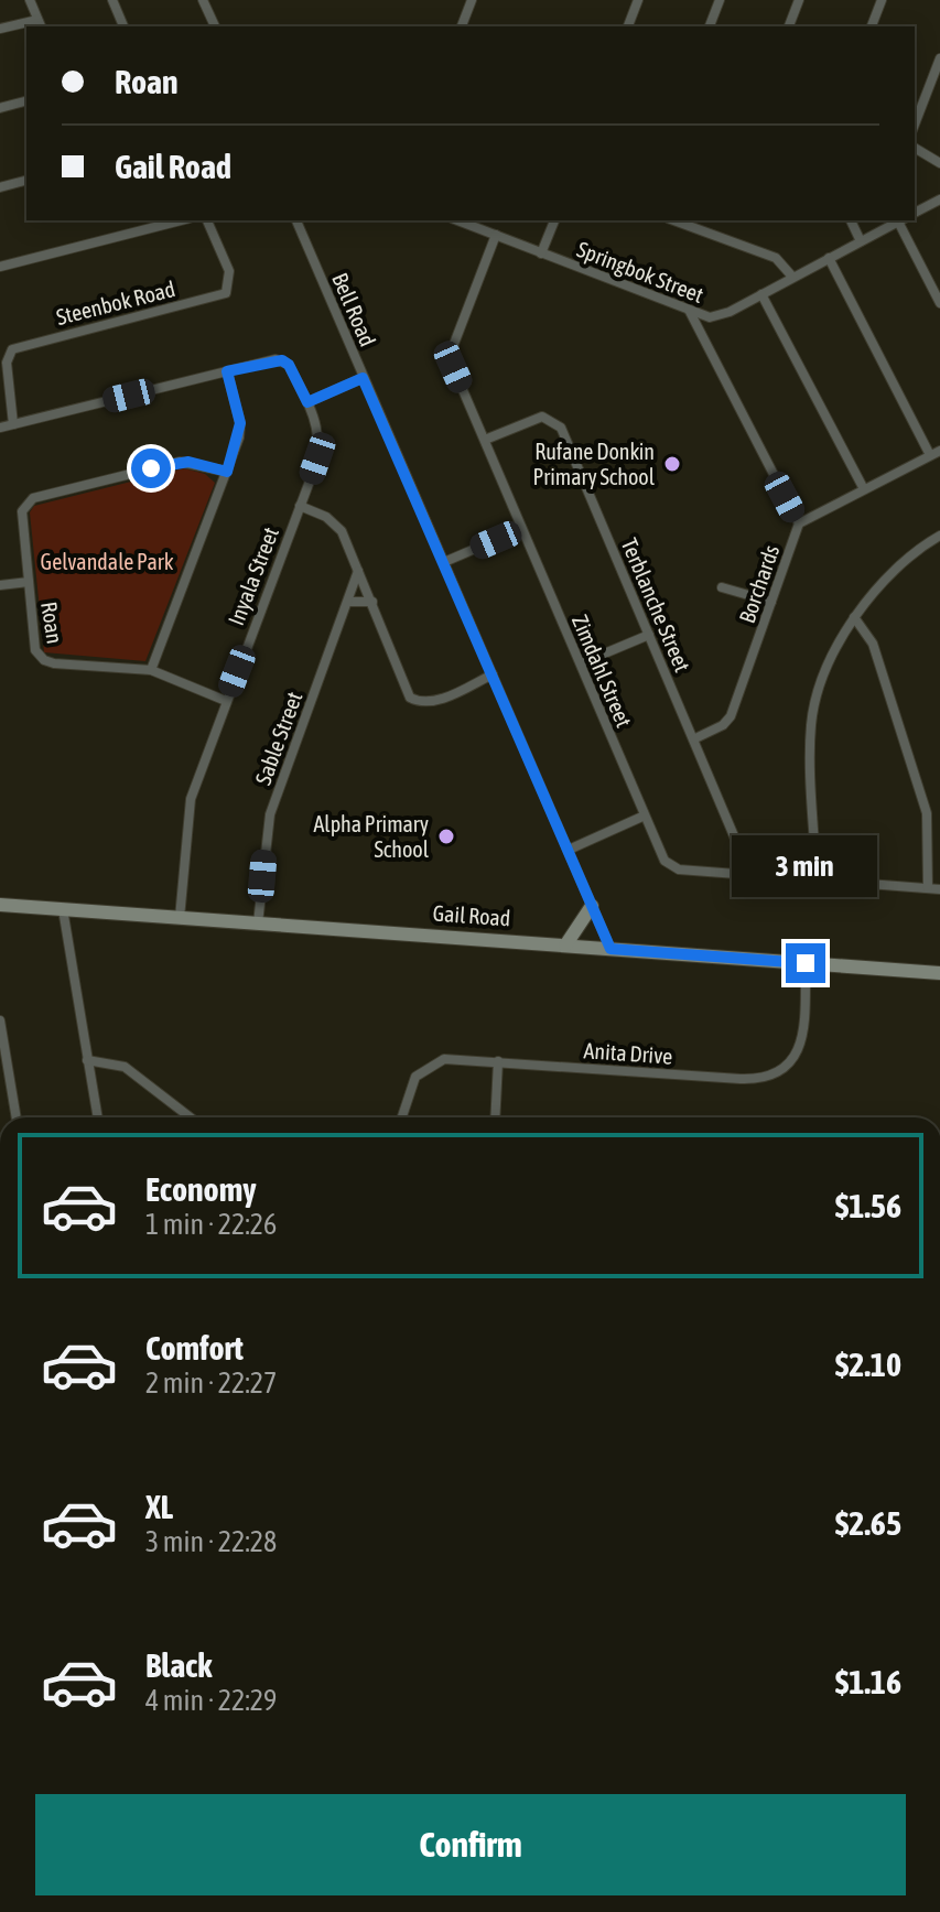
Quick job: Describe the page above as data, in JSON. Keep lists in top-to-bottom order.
{
  "streets": {
    "street": [
      "Springbok Street",
      "Steenbok Road",
      "Bell Road",
      "Inyala Street",
      "Borchards",
      "Terblanche Street",
      "Roan",
      "Zimdahl Street",
      "Sable Street",
      "Gail Road",
      "Anita Drive"
    ]
  },
  "crossings": [
    ["Springbok Street", "Zimdahl Street"],
    ["Bell Road", "Gail Road"],
    ["Inyala Street", "Roan"],
    ["Inyala Street", "Gail Road"],
    ["Borchards", "Terblanche Street"],
    ["Terblanche Street", "Zimdahl Street"],
    ["Sable Street", "Gail Road"],
    ["Gail Road", "Anita Drive"]
  ],
  "parks": ["Gelvandale Park"],
  "places": ["Rufane Donkin Primary School", "Alpha Primary School"],
  "page": {
    "banner": ["Roan", "Gail Road"],
    "bubble": "3 min",
    "list": [
      {
        "name": "Economy",
        "note": "1 min · 22:26",
        "value": "$1.56"
      },
      {
        "name": "Comfort",
        "note": "2 min · 22:27",
        "value": "$2.10"
      },
      {
        "name": "XL",
        "note": "3 min · 22:28",
        "value": "$2.65"
      },
      {
        "name": "Black",
        "note": "4 min · 22:29",
        "value": "$1.16"
      }
    ],
    "buttons": "Confirm"
  }
}
